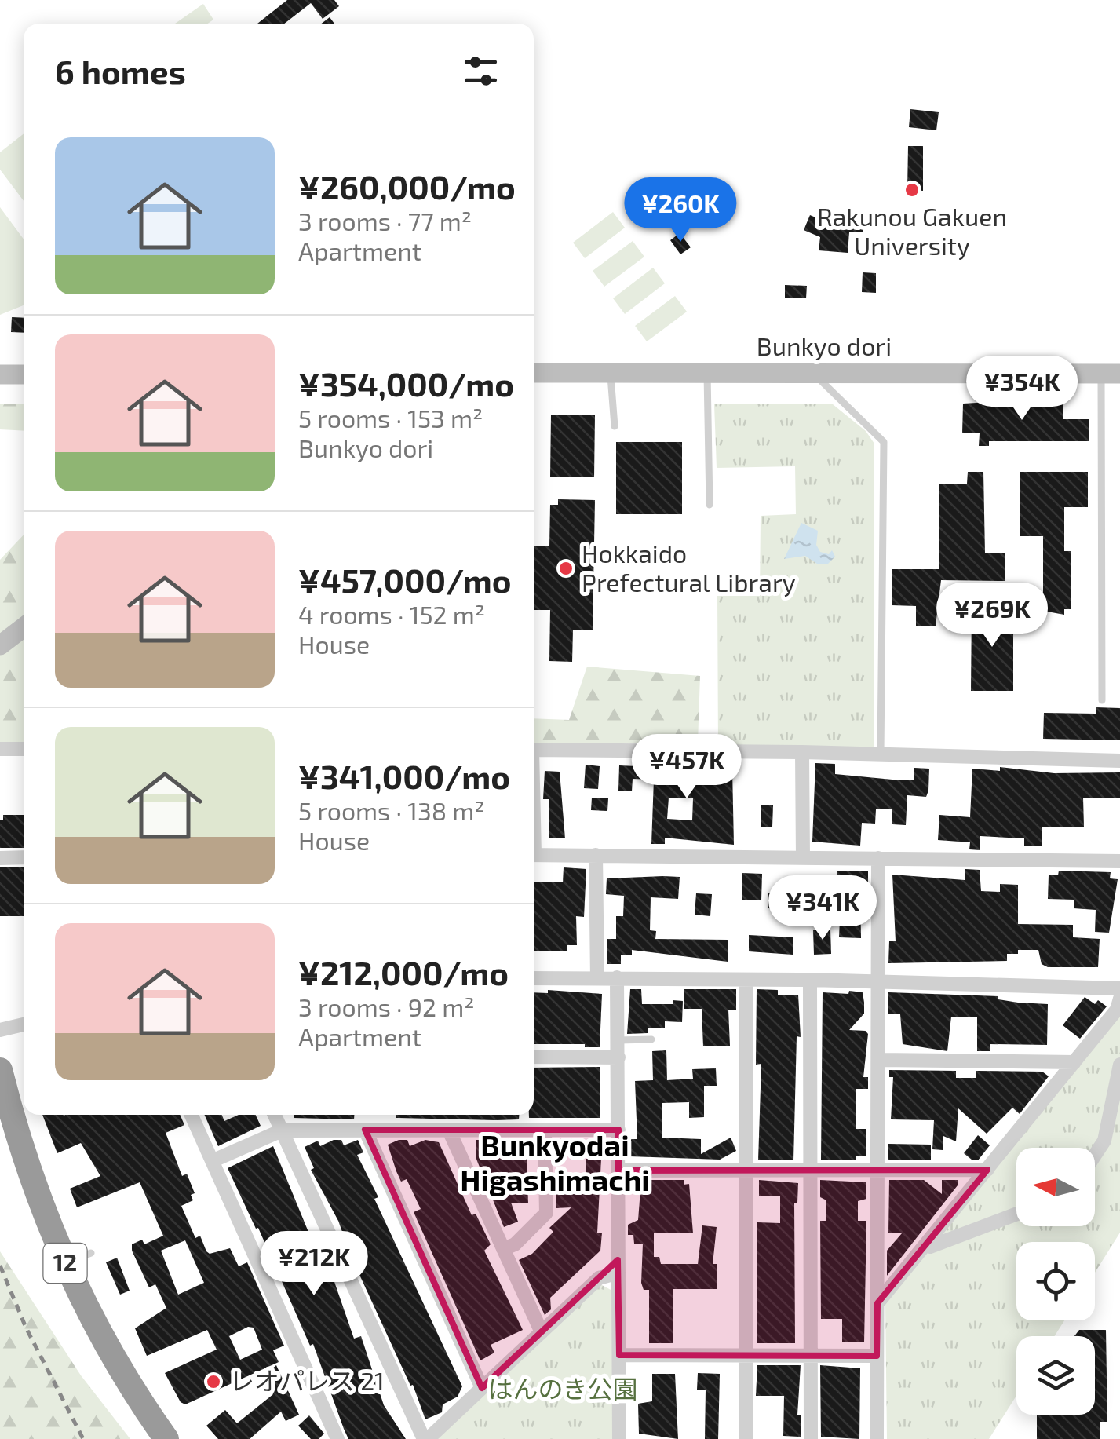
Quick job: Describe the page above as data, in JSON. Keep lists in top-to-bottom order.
{
  "streets": {
    "highway": ["12"],
    "street": ["Bunkyo dori"]
  },
  "districts": ["Bunkyodai Higashimachi"],
  "parks": ["はんのき公園"],
  "places": ["Rakunou Gakuen University", "Hokkaido Prefectural Library", "レオパレス 21"],
  "north": "left",
  "page": {
    "heading": "6 homes",
    "list": [
      {
        "name": "¥260,000/mo",
        "note": "3 rooms · 77 m² · Apartment"
      },
      {
        "name": "¥354,000/mo",
        "note": "5 rooms · 153 m² · Bunkyo dori"
      },
      {
        "name": "¥457,000/mo",
        "note": "4 rooms · 152 m² · House"
      },
      {
        "name": "¥341,000/mo",
        "note": "5 rooms · 138 m² · House"
      },
      {
        "name": "¥212,000/mo",
        "note": "3 rooms · 92 m² · Apartment"
      }
    ],
    "price": [
      "¥260K",
      "¥354K",
      "¥269K",
      "¥457K",
      "¥341K",
      "¥212K"
    ]
  }
}
